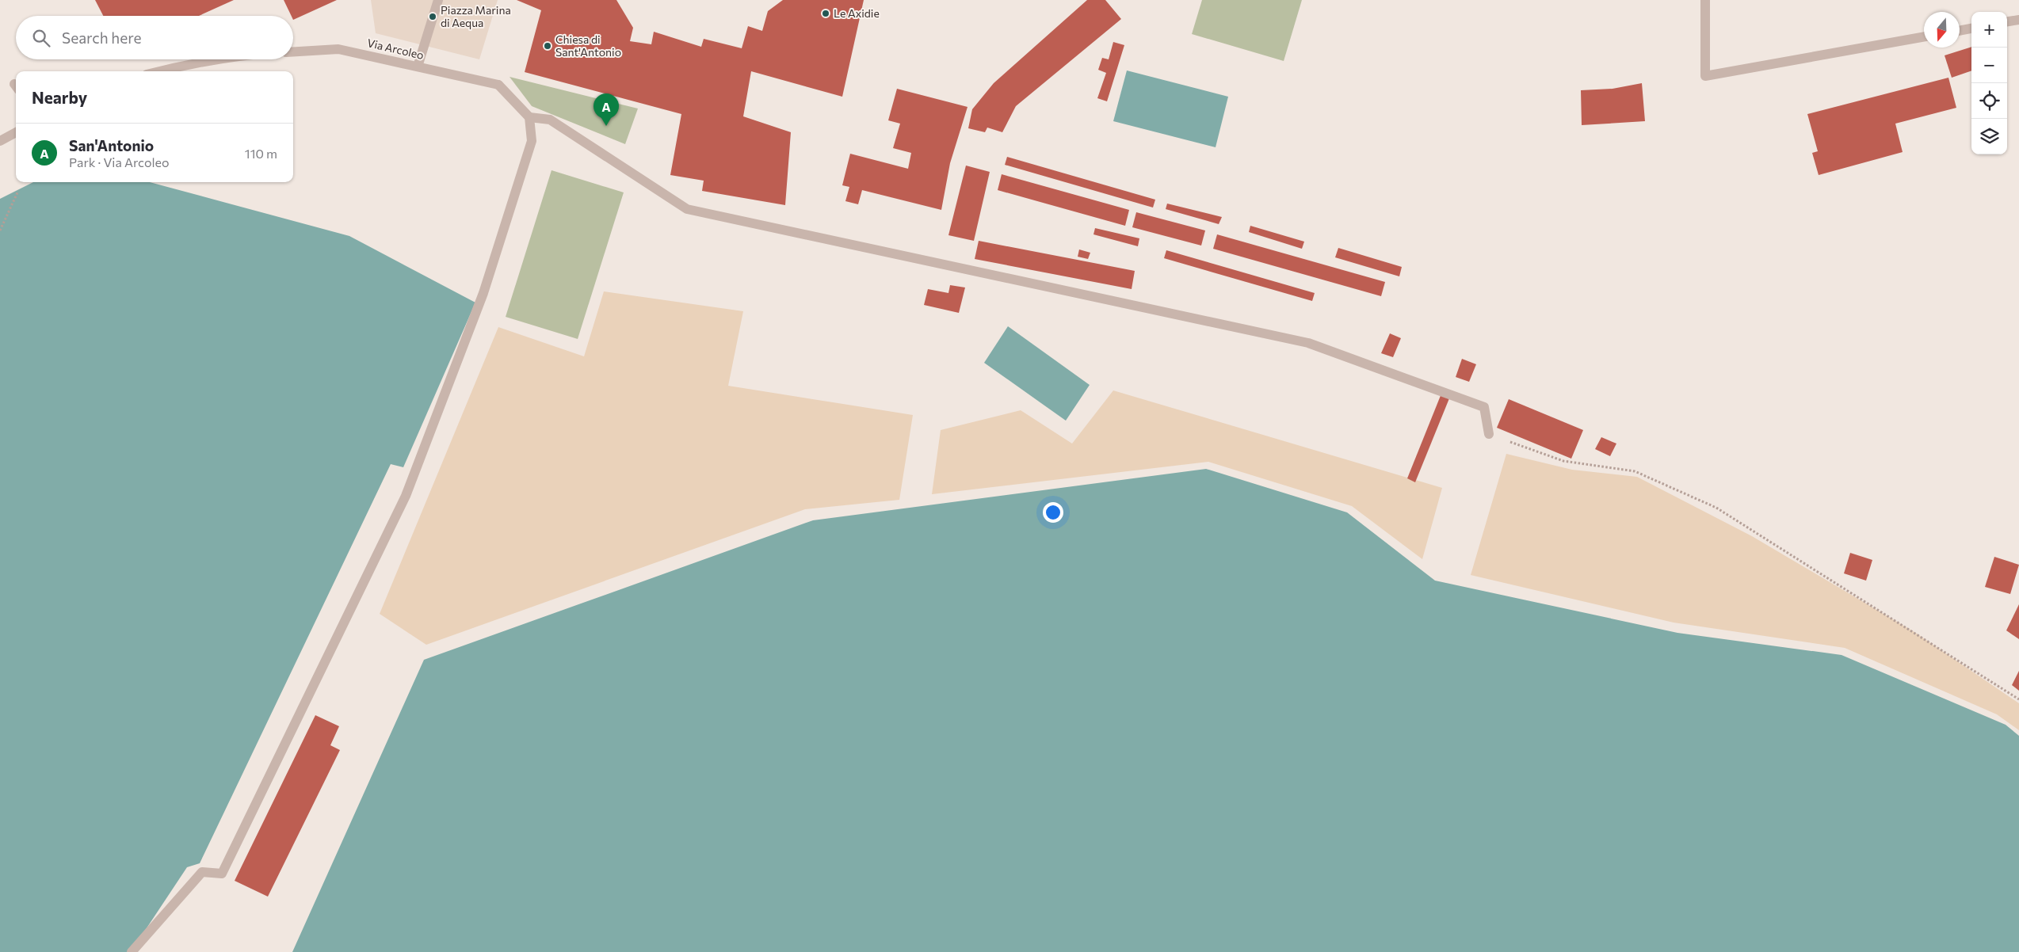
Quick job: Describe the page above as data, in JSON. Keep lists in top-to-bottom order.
{
  "streets": {
    "street": ["Via Arcoleo"]
  },
  "places": ["Le Axidie", "Piazza Marina di Aequa", "Chiesa di Sant'Antonio"],
  "north": "bottom",
  "page": {
    "map_buttons": ["+", "−"],
    "search": "Search here",
    "heading": "Nearby",
    "pins": "A",
    "list": [
      {
        "mark": "A",
        "name": "San'Antonio",
        "note": "Park · Via Arcoleo",
        "value": "110 m"
      }
    ]
  }
}
